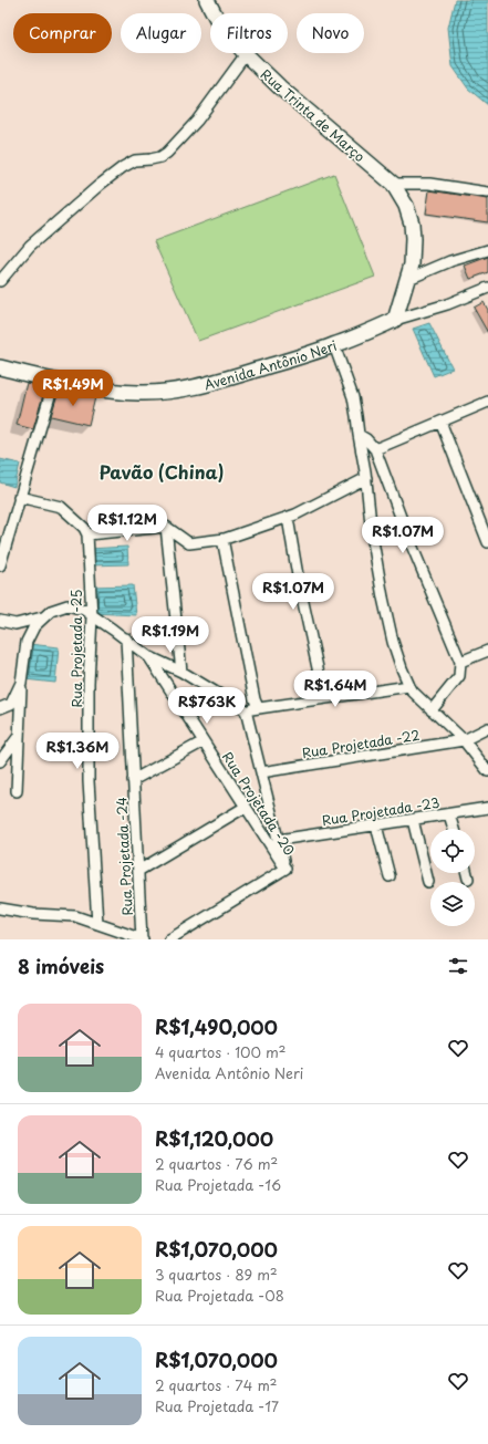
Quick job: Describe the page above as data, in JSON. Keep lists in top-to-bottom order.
{
  "streets": {
    "street": [
      "Rua Trinta de Março",
      "Avenida Antônio Neri",
      "Rua Projetada -25",
      "Rua Projetada -22",
      "Rua Projetada -20",
      "Rua Projetada -23",
      "Rua Projetada -24"
    ]
  },
  "crossings": [
    ["Rua Projetada -25", "Rua Projetada -20"],
    ["Rua Projetada -22", "Rua Projetada -20"],
    ["Rua Projetada -20", "Rua Projetada -23"],
    ["Rua Projetada -20", "Rua Projetada -24"]
  ],
  "districts": ["Pavão (China)"],
  "page": {
    "chip": [
      "Comprar",
      "Alugar",
      "Filtros",
      "Novo"
    ],
    "price": [
      "R$1.49M",
      "R$1.12M",
      "R$1.07M",
      "R$1.07M",
      "R$1.19M",
      "R$1.64M",
      "R$763K",
      "R$1.36M"
    ],
    "heading": "8 imóveis",
    "list": [
      {
        "name": "R$1,490,000",
        "note": "4 quartos · 100 m² · Avenida Antônio Neri"
      },
      {
        "name": "R$1,120,000",
        "note": "2 quartos · 76 m² · Rua Projetada -16"
      },
      {
        "name": "R$1,070,000",
        "note": "3 quartos · 89 m² · Rua Projetada -08"
      },
      {
        "name": "R$1,070,000",
        "note": "2 quartos · 74 m² · Rua Projetada -17"
      }
    ]
  }
}
